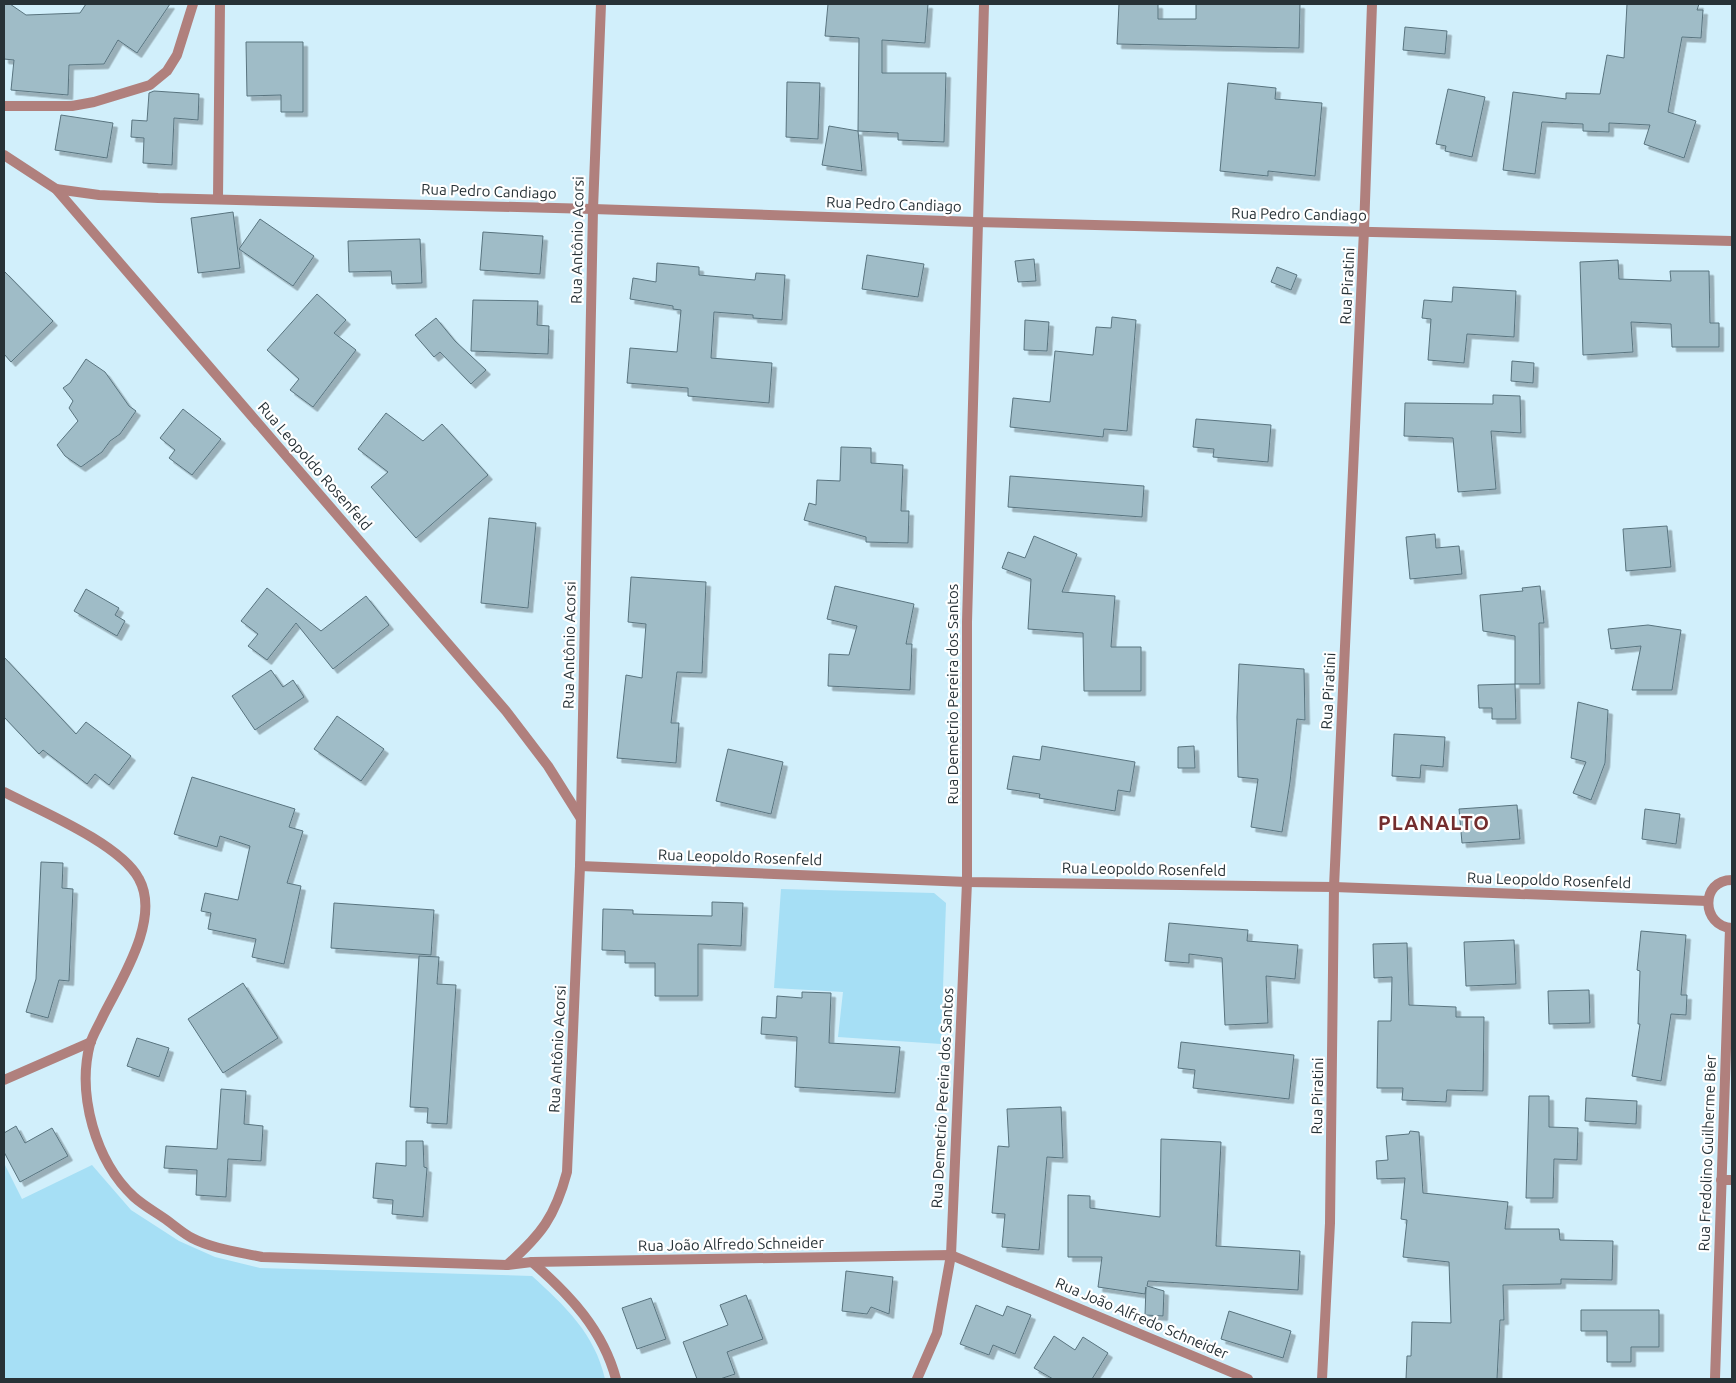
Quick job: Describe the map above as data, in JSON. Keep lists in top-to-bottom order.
{
  "streets": {
    "street": [
      "Rua Pedro Candiago",
      "Rua Antônio Acorsi",
      "Rua Piratini",
      "Rua Leopoldo Rosenfeld",
      "Rua Demetrio Pereira dos Santos",
      "Rua Fredolino Guilherme Bier",
      "Rua João Alfredo Schneider"
    ]
  },
  "crossings": [
    ["Rua Pedro Candiago", "Rua Antônio Acorsi"],
    ["Rua Pedro Candiago", "Rua Piratini"],
    ["Rua Pedro Candiago", "Rua Leopoldo Rosenfeld"],
    ["Rua Pedro Candiago", "Rua Demetrio Pereira dos Santos"],
    ["Rua Antônio Acorsi", "Rua Leopoldo Rosenfeld"],
    ["Rua Antônio Acorsi", "Rua João Alfredo Schneider"],
    ["Rua Piratini", "Rua Leopoldo Rosenfeld"],
    ["Rua Leopoldo Rosenfeld", "Rua Demetrio Pereira dos Santos"],
    ["Rua Demetrio Pereira dos Santos", "Rua João Alfredo Schneider"]
  ],
  "districts": ["PLANALTO"]
}
